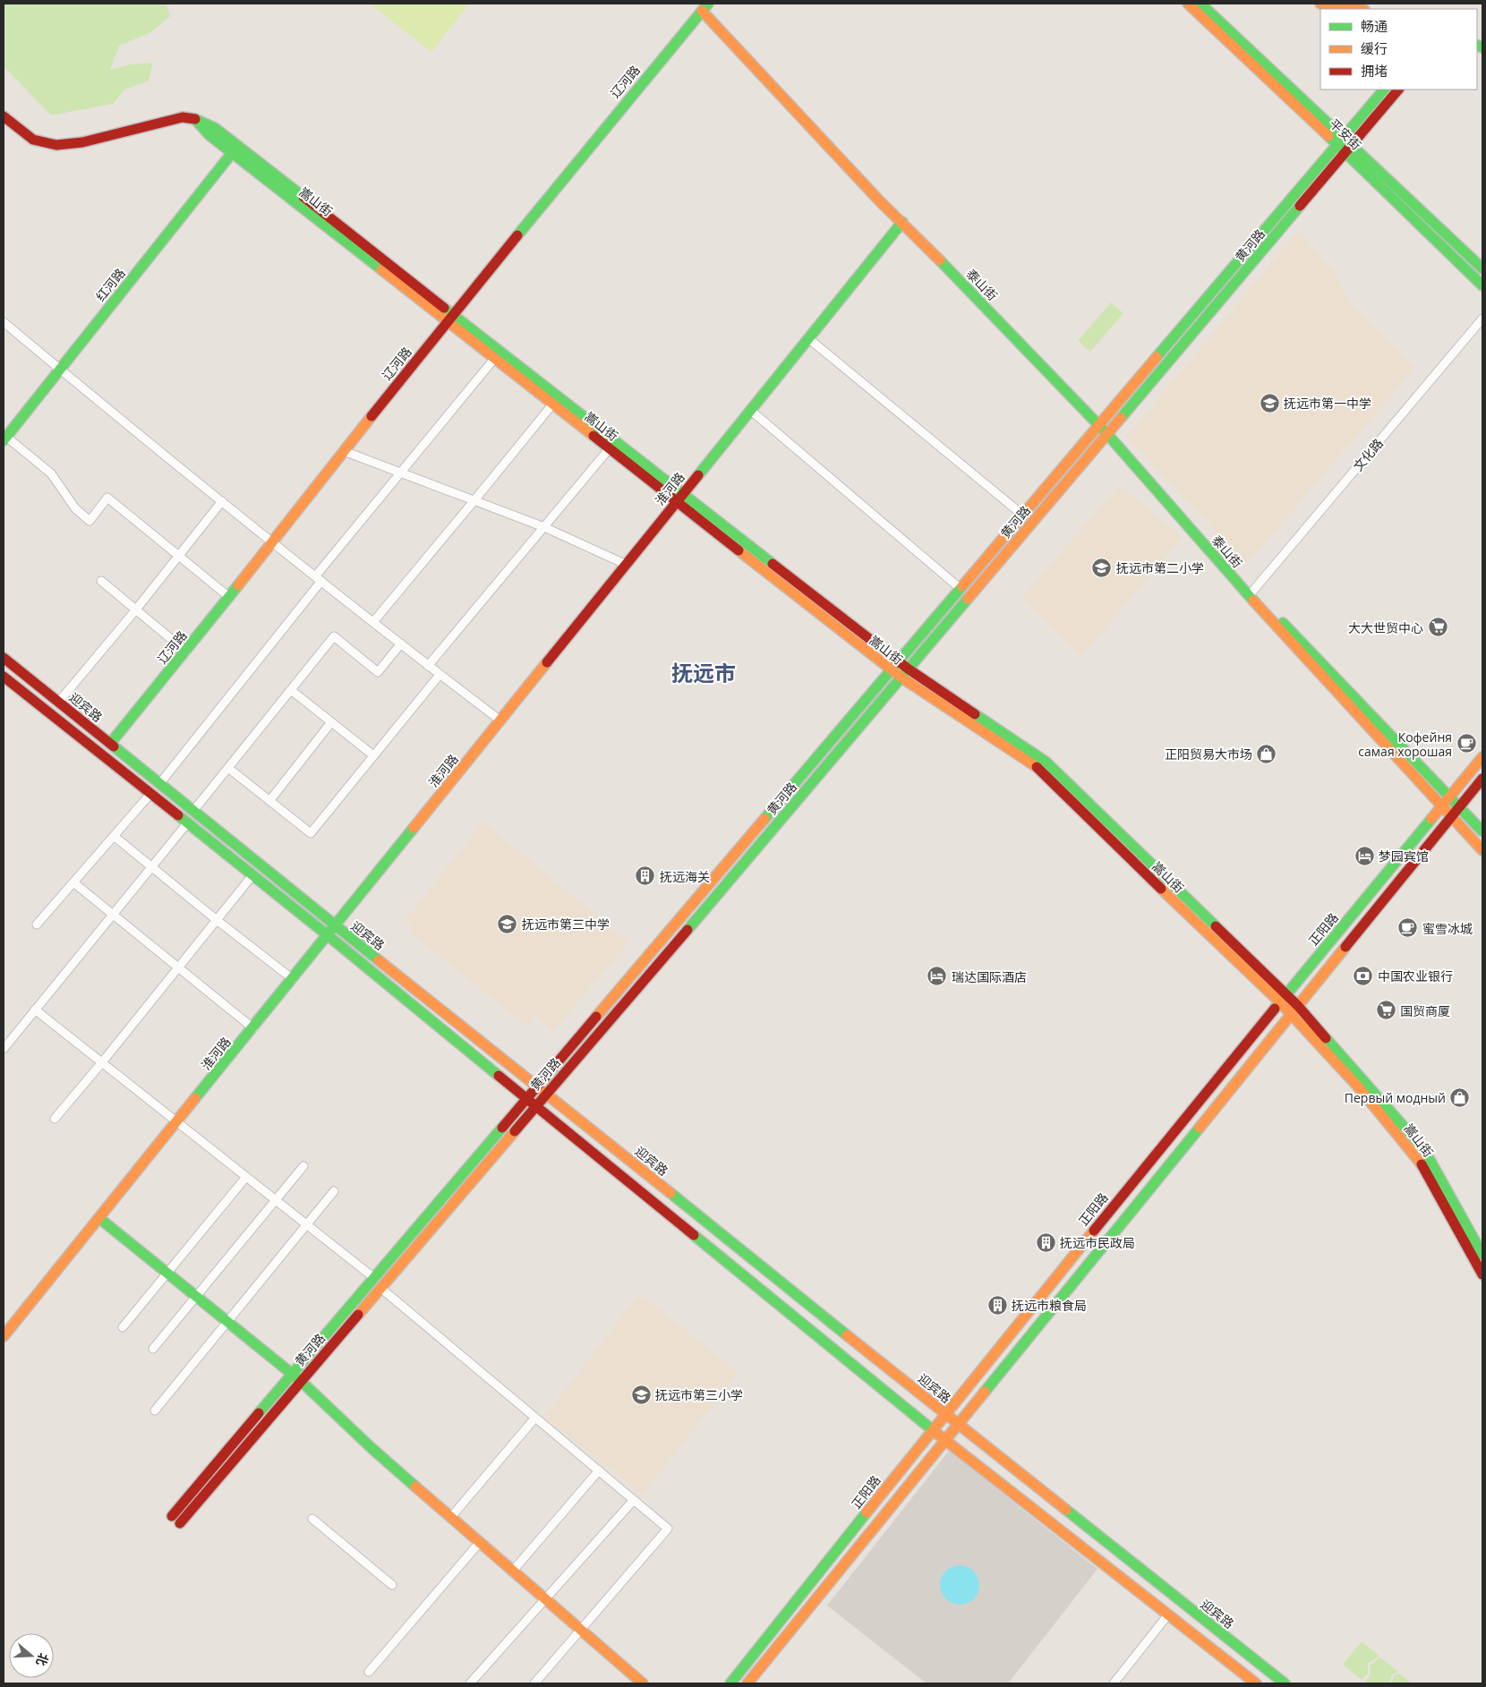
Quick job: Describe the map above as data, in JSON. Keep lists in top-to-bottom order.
{
  "streets": {
    "main road": [
      "辽河路",
      "平安街",
      "嵩山街",
      "黄河路",
      "红河路",
      "泰山街",
      "淮河路",
      "迎宾路",
      "正阳路"
    ],
    "street": ["文化路"]
  },
  "crossings": [
    ["辽河路", "嵩山街"],
    ["辽河路", "泰山街"],
    ["辽河路", "迎宾路"],
    ["平安街", "黄河路"],
    ["嵩山街", "黄河路"],
    ["嵩山街", "红河路"],
    ["嵩山街", "淮河路"],
    ["嵩山街", "正阳路"],
    ["黄河路", "泰山街"],
    ["黄河路", "迎宾路"],
    ["泰山街", "文化路"],
    ["泰山街", "淮河路"],
    ["泰山街", "正阳路"],
    ["淮河路", "迎宾路"],
    ["迎宾路", "正阳路"]
  ],
  "districts": ["抚远市"],
  "places": {
    "school or university": [
      "抚远市第一中学",
      "抚远市第二小学",
      "抚远市第三中学",
      "抚远市第三小学"
    ],
    "supermarket": ["大大世贸中心", "国贸商厦"],
    "cafe": ["Кофейня самая хорошая", "蜜雪冰城"],
    "shop": ["正阳贸易大市场", "Первый модный"],
    "hotel": ["梦园宾馆", "瑞达国际酒店"],
    "building": ["抚远海关", "抚远市民政局", "抚远市粮食局"],
    "bank": ["中国农业银行"]
  },
  "legend": ["畅通", "缓行", "拥堵"],
  "north": "right"
}
